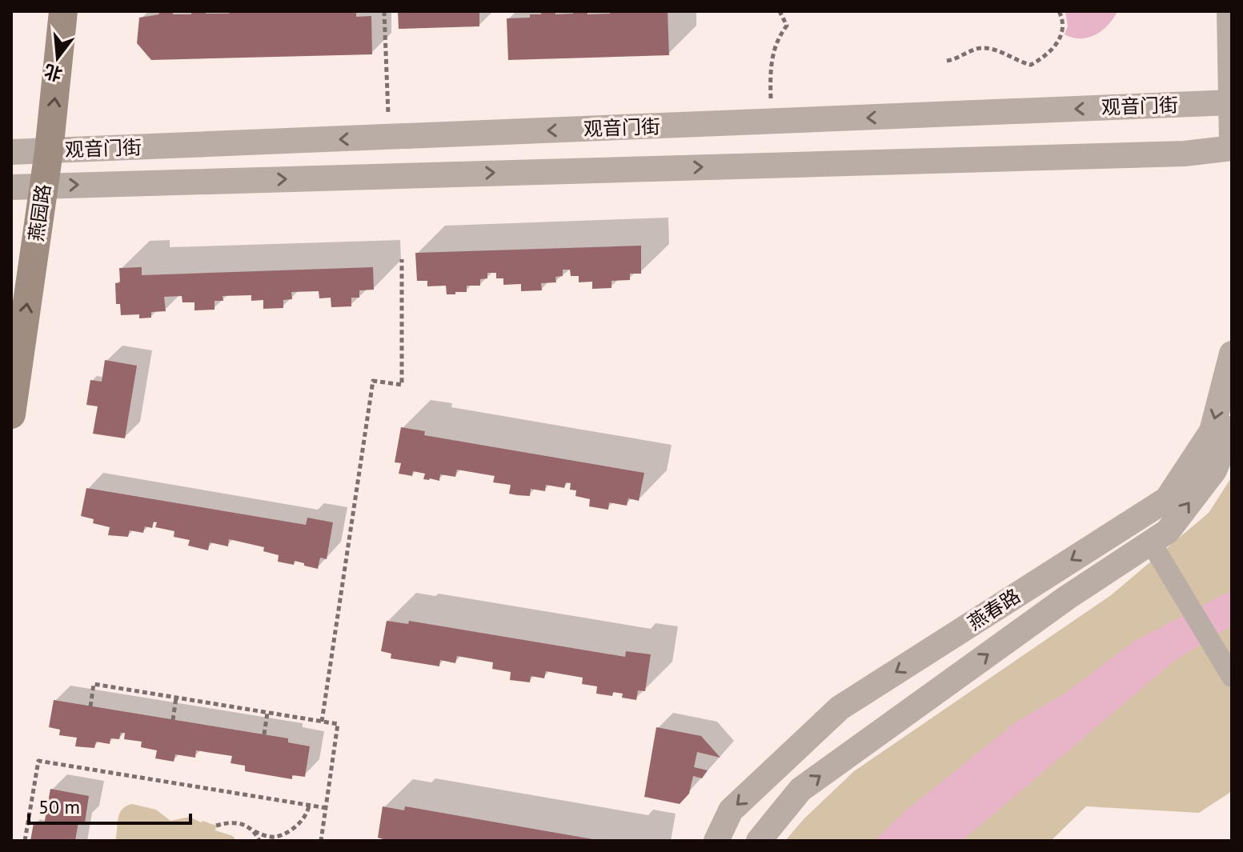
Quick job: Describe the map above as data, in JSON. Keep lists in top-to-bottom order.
{
  "streets": {
    "main road": ["燕园路"],
    "street": ["观音门街", "燕春路"]
  },
  "crossings": [
    ["观音门街", "燕园路"]
  ],
  "one_way": ["燕园路"],
  "scale_bar": "50 m",
  "north": "bottom"
}
